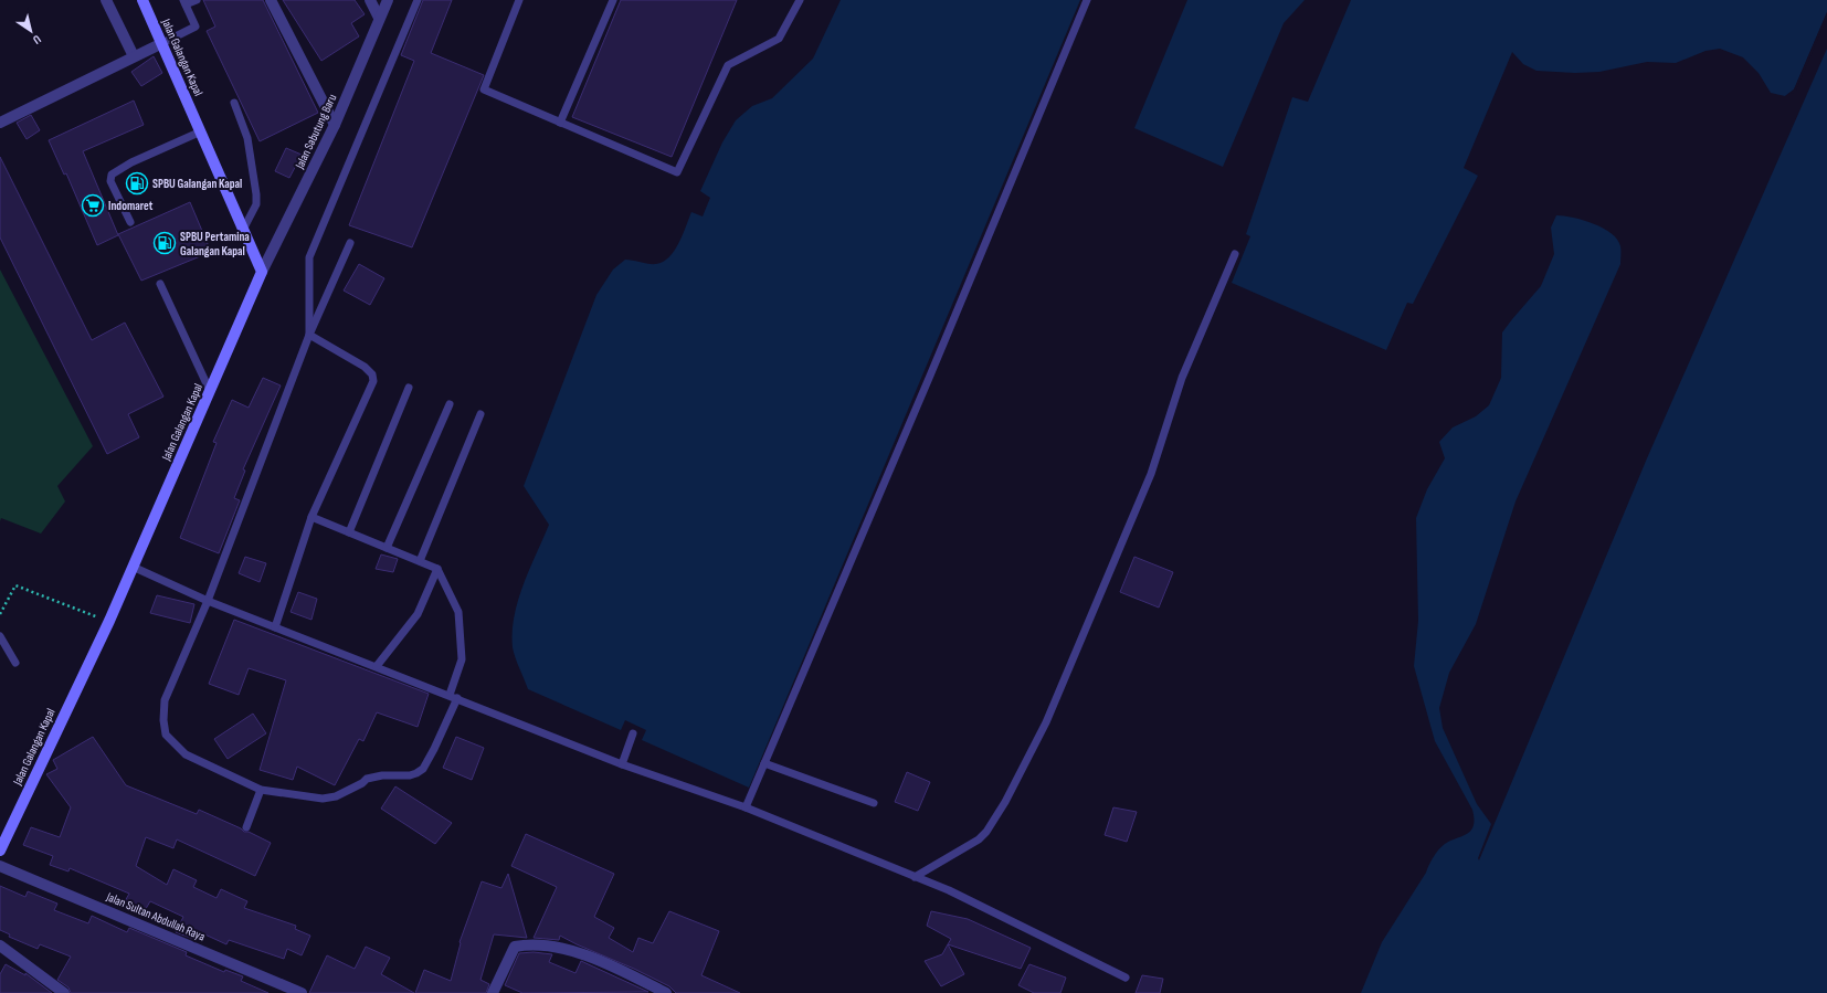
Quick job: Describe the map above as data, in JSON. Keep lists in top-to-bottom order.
{
  "streets": {
    "main road": ["Jalan Galangan Kapal"],
    "street": ["Jalan Sabutung Baru", "Jalan Sultan Abdullah Raya"]
  },
  "crossings": [
    ["Jalan Galangan Kapal", "Jalan Sabutung Baru"]
  ],
  "places": {
    "fuel station": ["SPBU Galangan Kapal", "SPBU Pertamina Galangan Kapal"],
    "supermarket": ["Indomaret"]
  },
  "north": "bottom right"
}
